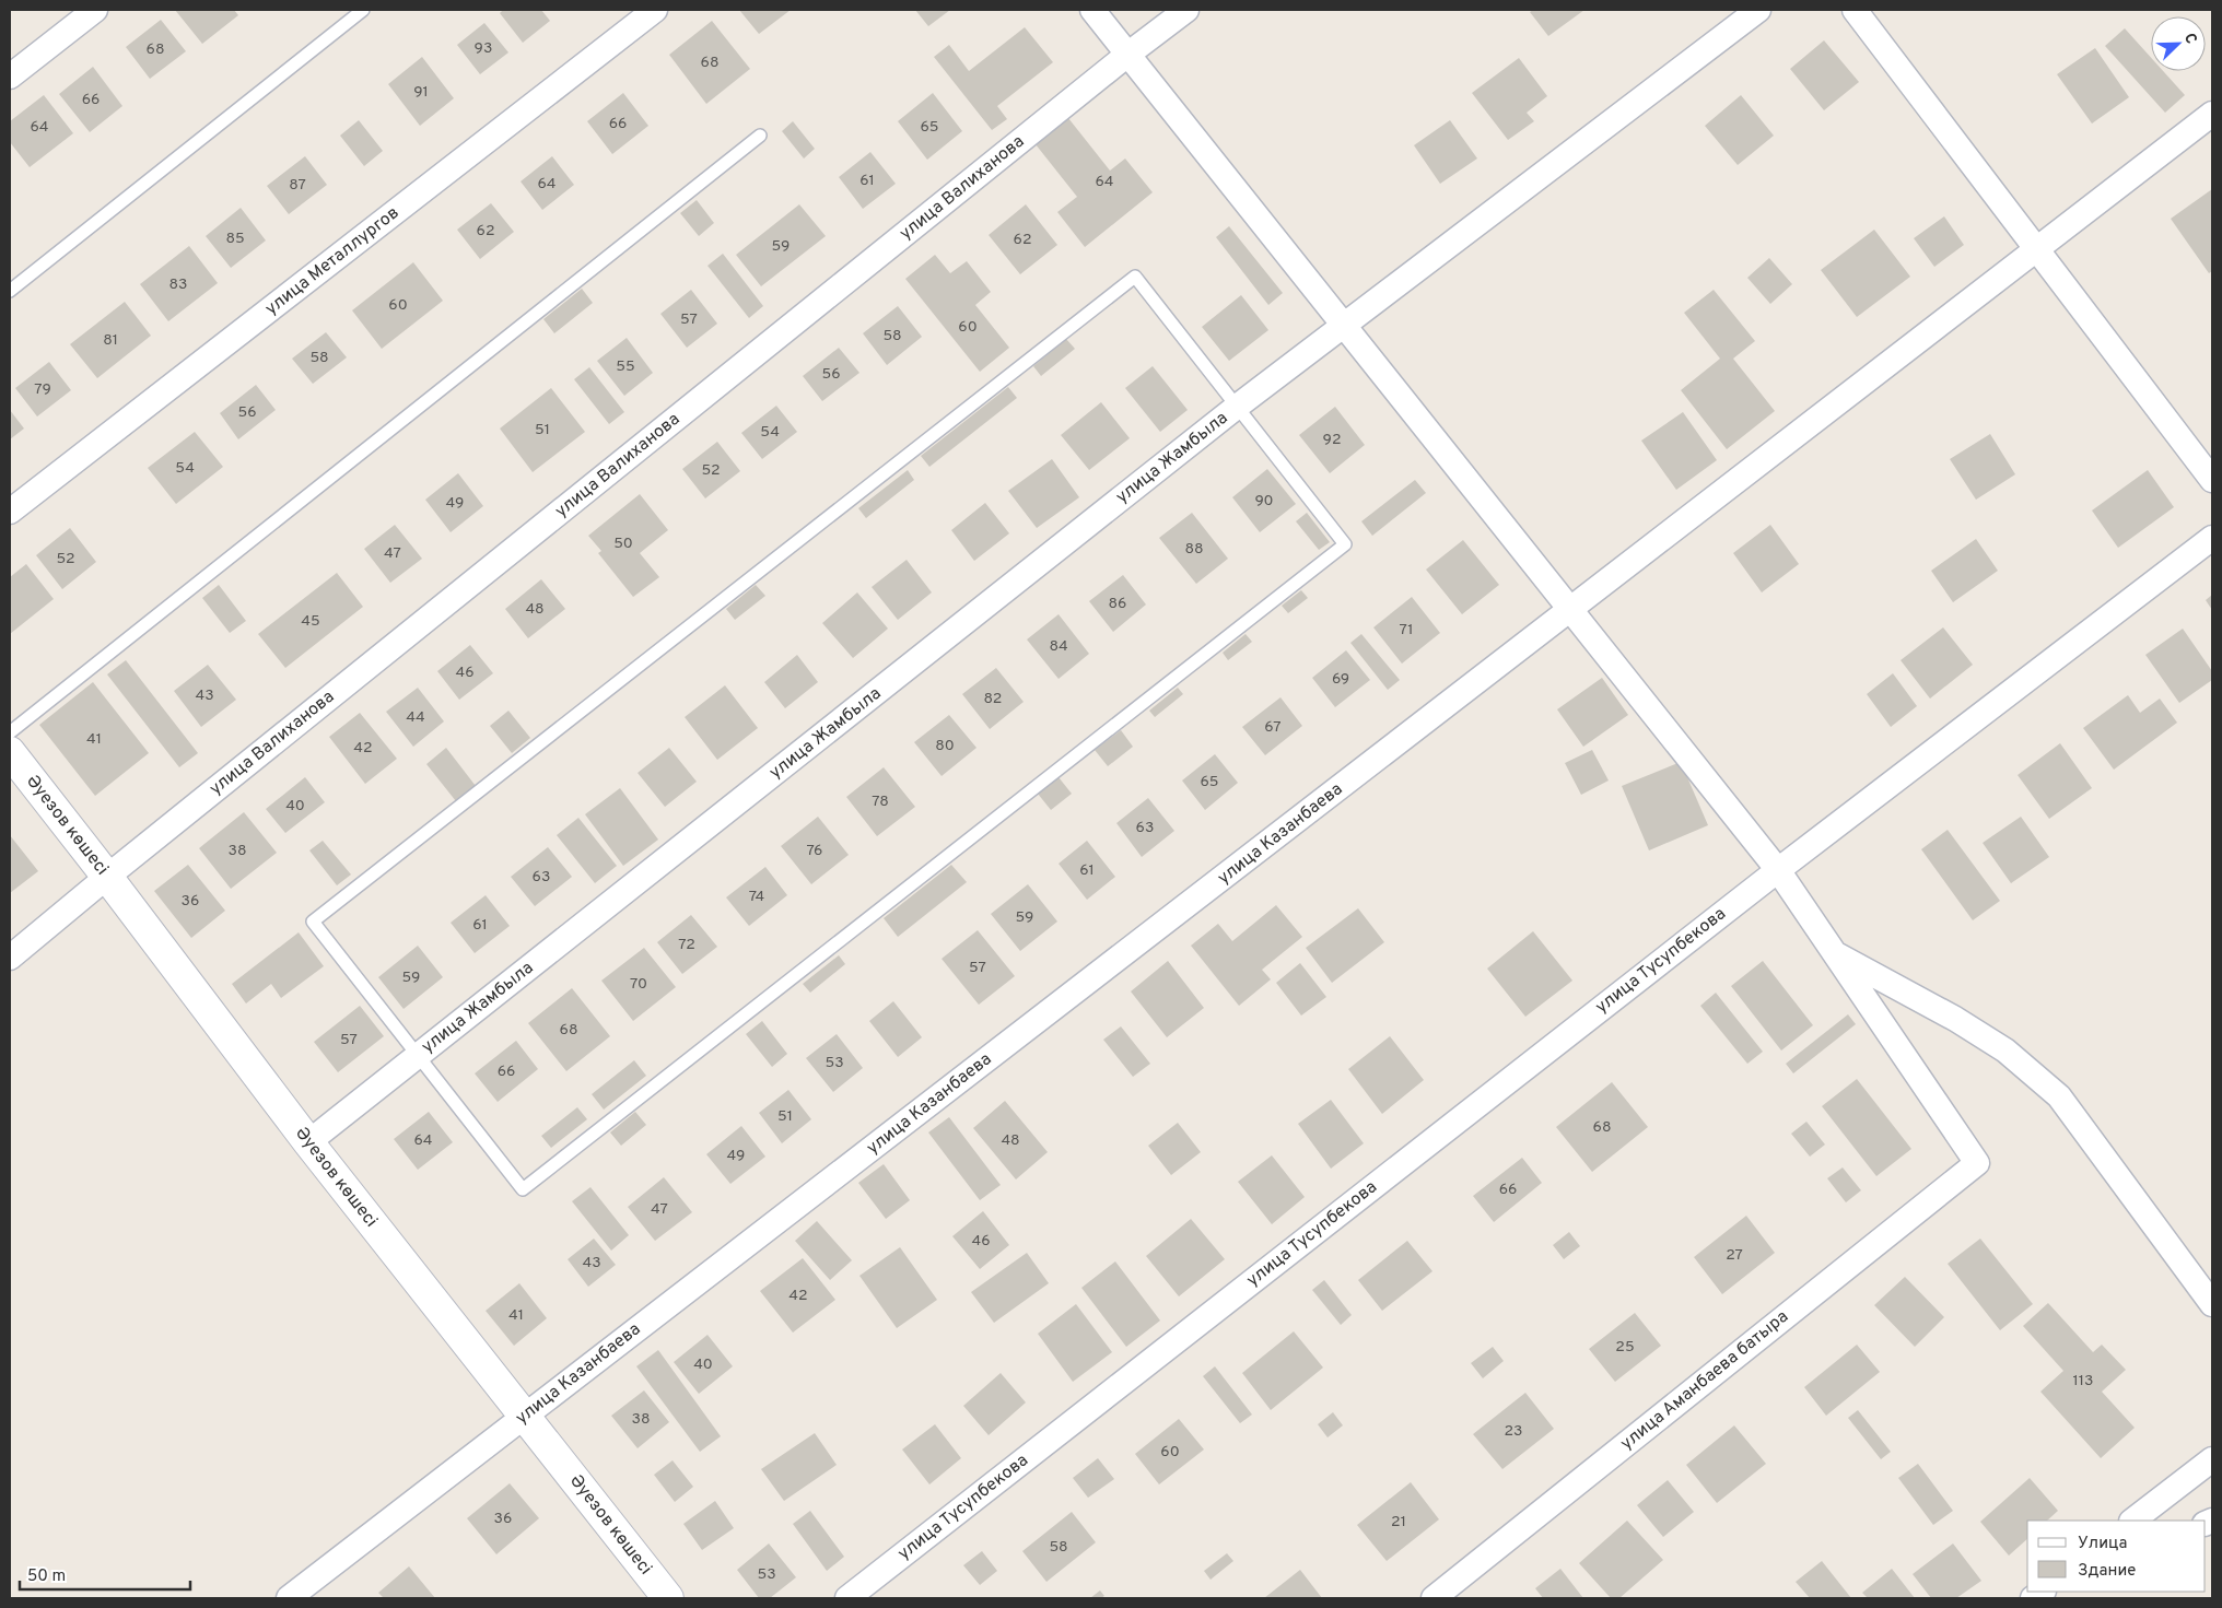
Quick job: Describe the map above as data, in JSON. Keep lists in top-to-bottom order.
{
  "streets": {
    "main road": ["Әуезов көшесі"],
    "street": [
      "улица Валиханова",
      "улица Металлургов",
      "улица Жамбыла",
      "улица Казанбаева",
      "улица Тусупбекова",
      "улица Аманбаева батыра"
    ]
  },
  "crossings": [
    ["улица Валиханова", "Әуезов көшесі"],
    ["улица Жамбыла", "Әуезов көшесі"],
    ["Әуезов көшесі", "улица Казанбаева"]
  ],
  "house_numbers": [
    "93",
    "68",
    "68",
    "91",
    "66",
    "66",
    "64",
    "65",
    "61",
    "64",
    "64",
    "87",
    "62",
    "85",
    "62",
    "59",
    "83",
    "60",
    "57",
    "60",
    "58",
    "81",
    "58",
    "55",
    "56",
    "79",
    "56",
    "51",
    "54",
    "92",
    "54",
    "52",
    "90",
    "49",
    "50",
    "88",
    "47",
    "52",
    "86",
    "48",
    "45",
    "71",
    "84",
    "46",
    "69",
    "43",
    "82",
    "44",
    "67",
    "41",
    "80",
    "42",
    "65",
    "78",
    "40",
    "63",
    "38",
    "76",
    "61",
    "63",
    "74",
    "36",
    "59",
    "61",
    "72",
    "57",
    "59",
    "70",
    "68",
    "57",
    "53",
    "66",
    "51",
    "68",
    "64",
    "48",
    "49",
    "66",
    "47",
    "46",
    "27",
    "43",
    "42",
    "41",
    "25",
    "40",
    "113",
    "38",
    "23",
    "60",
    "36",
    "21",
    "58",
    "53"
  ],
  "legend": ["Улица", "Здание"],
  "scale_bar": "50 m",
  "north": "top right"
}
